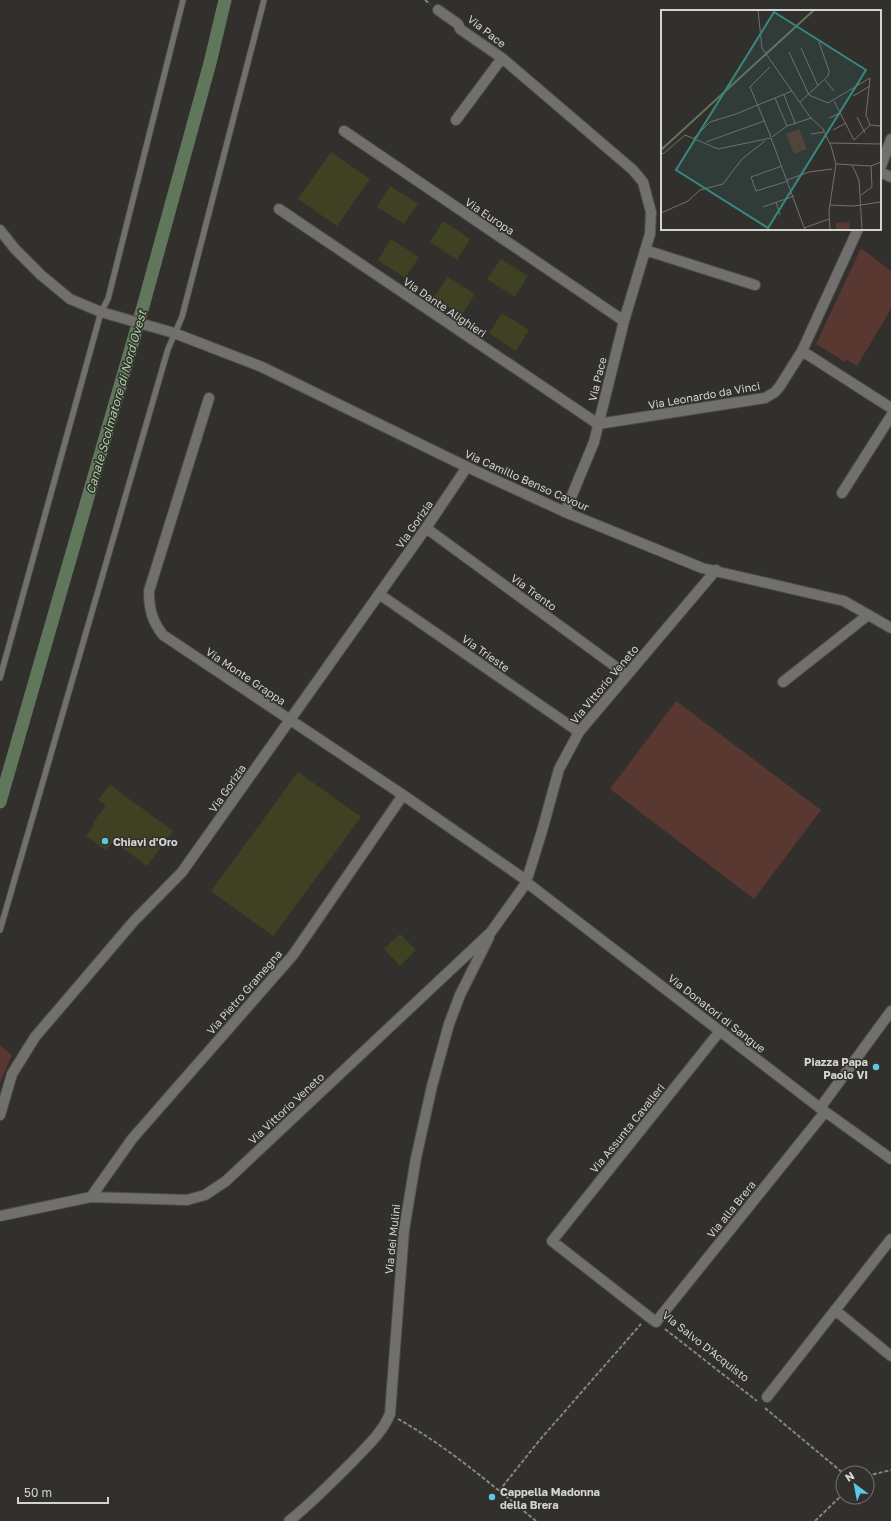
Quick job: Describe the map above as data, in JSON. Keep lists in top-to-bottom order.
{
  "streets": {
    "street": [
      "Via Pace",
      "Via Europa",
      "Via Dante Alighieri",
      "Via Leonardo da Vinci",
      "Via Camillo Benso Cavour",
      "Via Gorizia",
      "Via Trento",
      "Via Trieste",
      "Via Monte Grappa",
      "Via Vittorio Veneto",
      "Via Pietro Gramegna",
      "Via Donatori di Sangue",
      "Via Assunta Cavalleri",
      "Via alla Brera",
      "Via dei Mulini",
      "Via Salvo D'Acquisto"
    ]
  },
  "crossings": [
    ["Via Pace", "Via Europa"],
    ["Via Pace", "Via Dante Alighieri"],
    ["Via Pace", "Via Leonardo da Vinci"],
    ["Via Pace", "Via Camillo Benso Cavour"],
    ["Via Dante Alighieri", "Via Leonardo da Vinci"],
    ["Via Camillo Benso Cavour", "Via Gorizia"],
    ["Via Camillo Benso Cavour", "Via Vittorio Veneto"],
    ["Via Gorizia", "Via Trento"],
    ["Via Gorizia", "Via Trieste"],
    ["Via Gorizia", "Via Monte Grappa"],
    ["Via Trento", "Via Vittorio Veneto"],
    ["Via Trieste", "Via Vittorio Veneto"],
    ["Via Monte Grappa", "Via Vittorio Veneto"],
    ["Via Monte Grappa", "Via Pietro Gramegna"],
    ["Via Monte Grappa", "Via Donatori di Sangue"],
    ["Via Vittorio Veneto", "Via Pietro Gramegna"],
    ["Via Vittorio Veneto", "Via Donatori di Sangue"],
    ["Via Vittorio Veneto", "Via dei Mulini"],
    ["Via Donatori di Sangue", "Via Assunta Cavalleri"],
    ["Via Donatori di Sangue", "Via alla Brera"],
    ["Via Assunta Cavalleri", "Via Salvo D'Acquisto"],
    ["Via alla Brera", "Via Salvo D'Acquisto"]
  ],
  "water": ["Canale Scolmatore di Nord Ovest"],
  "places": ["Chiavi d'Oro", "Piazza Papa Paolo VI", "Cappella Madonna della Brera"],
  "scale_bar": "50 m",
  "north": "top left"
}
